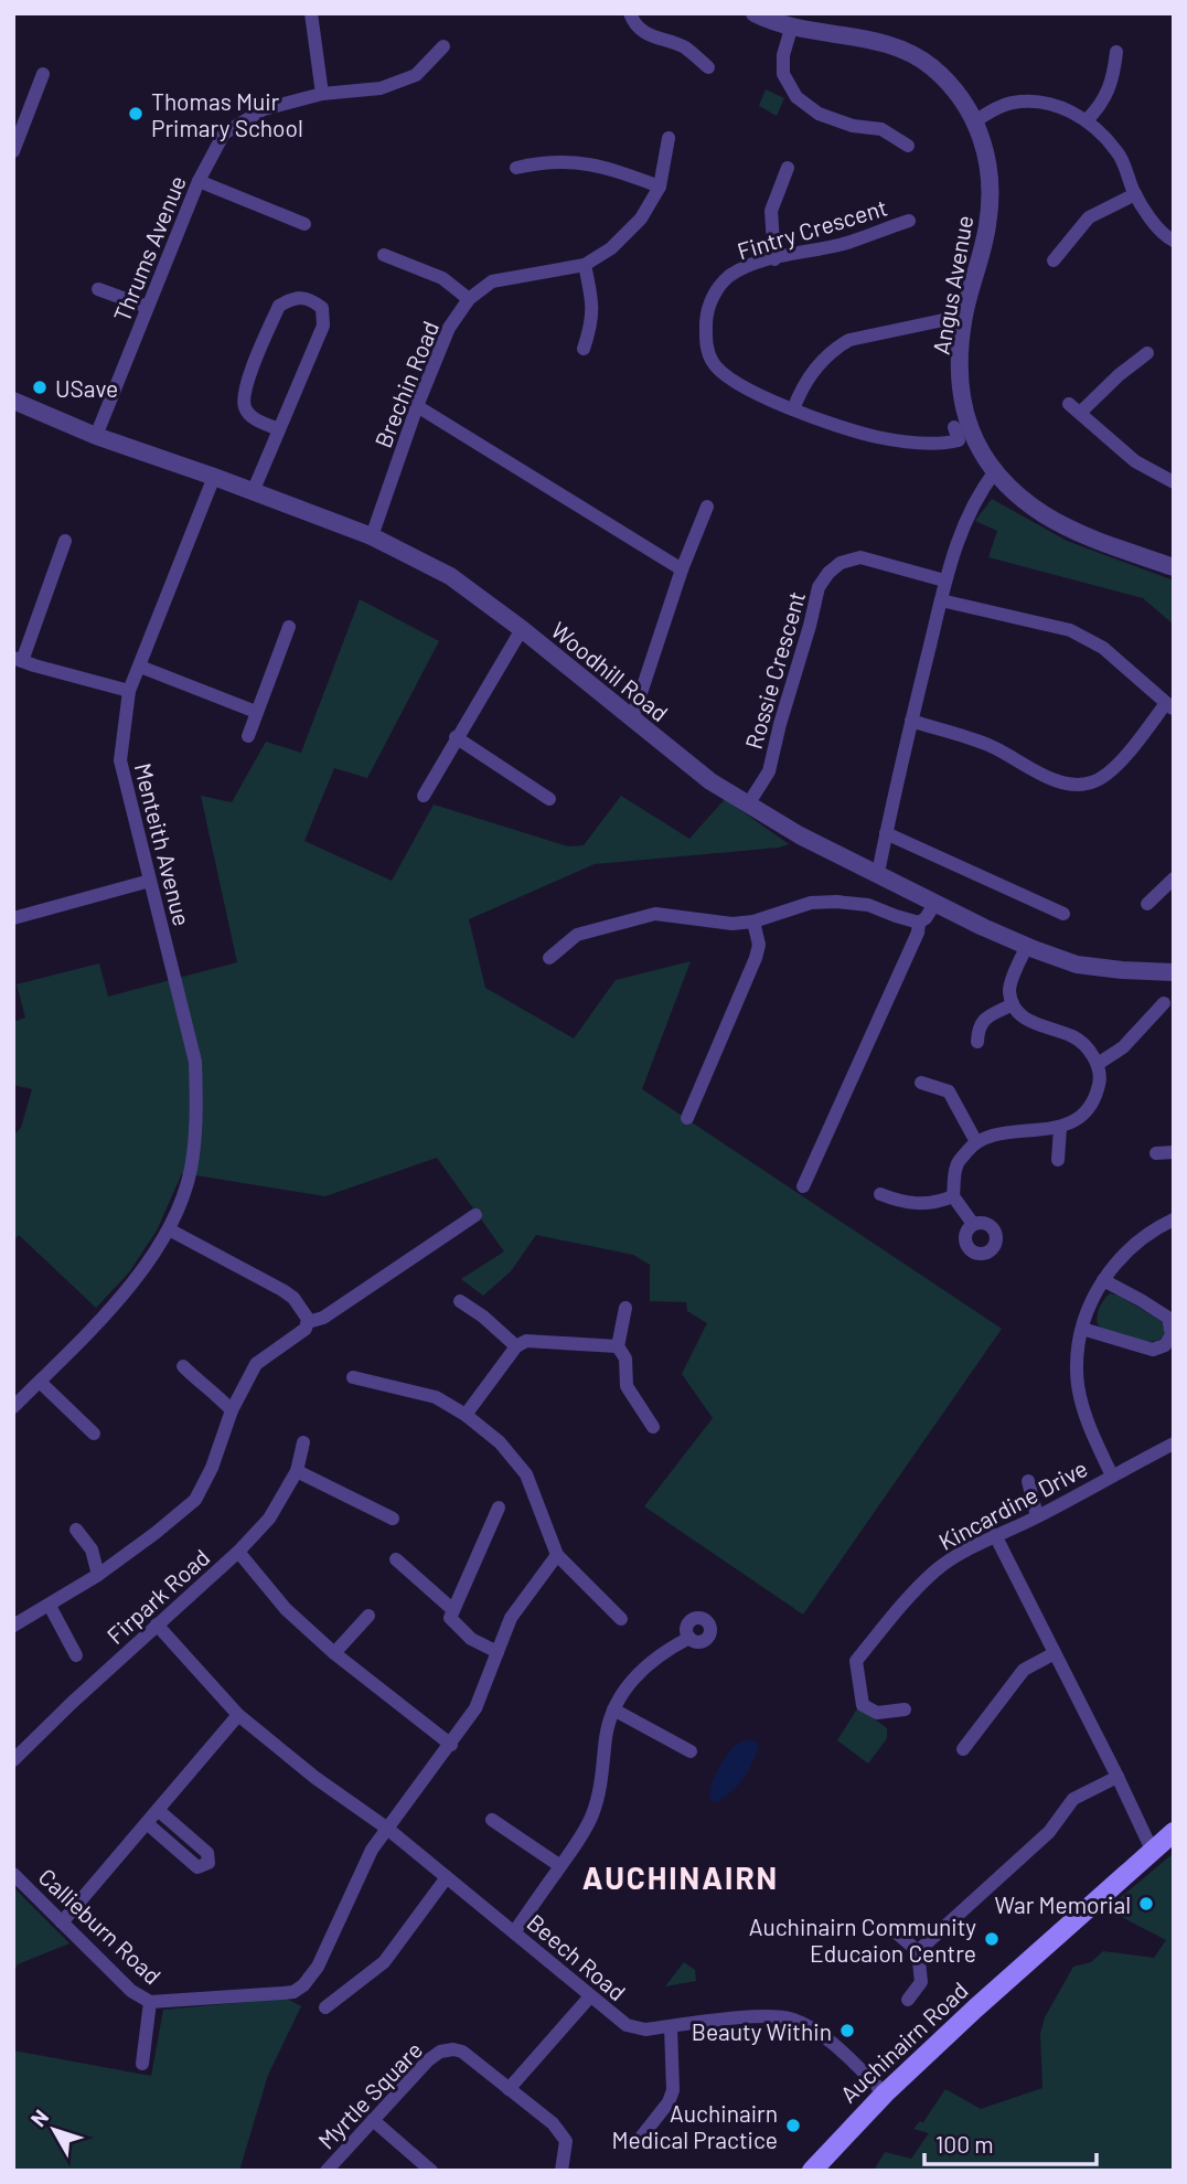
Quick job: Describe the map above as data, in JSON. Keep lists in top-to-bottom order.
{
  "streets": {
    "main road": ["Auchinairn Road"],
    "street": [
      "Fintry Crescent",
      "Thrums Avenue",
      "Angus Avenue",
      "Brechin Road",
      "Rossie Crescent",
      "Woodhill Road",
      "Menteith Avenue",
      "Kincardine Drive",
      "Firpark Road",
      "Callieburn Road",
      "Beech Road",
      "Myrtle Square"
    ]
  },
  "crossings": [
    ["Thrums Avenue", "Woodhill Road"],
    ["Brechin Road", "Woodhill Road"],
    ["Rossie Crescent", "Woodhill Road"],
    ["Woodhill Road", "Menteith Avenue"],
    ["Firpark Road", "Beech Road"],
    ["Callieburn Road", "Beech Road"],
    ["Beech Road", "Auchinairn Road"]
  ],
  "districts": ["AUCHINAIRN"],
  "places": [
    "Thomas Muir Primary School",
    "USave",
    "War Memorial",
    "Auchinairn Community Educaion Centre",
    "Beauty Within",
    "Auchinairn Medical Practice"
  ],
  "scale_bar": "100 m",
  "north": "top left"
}
